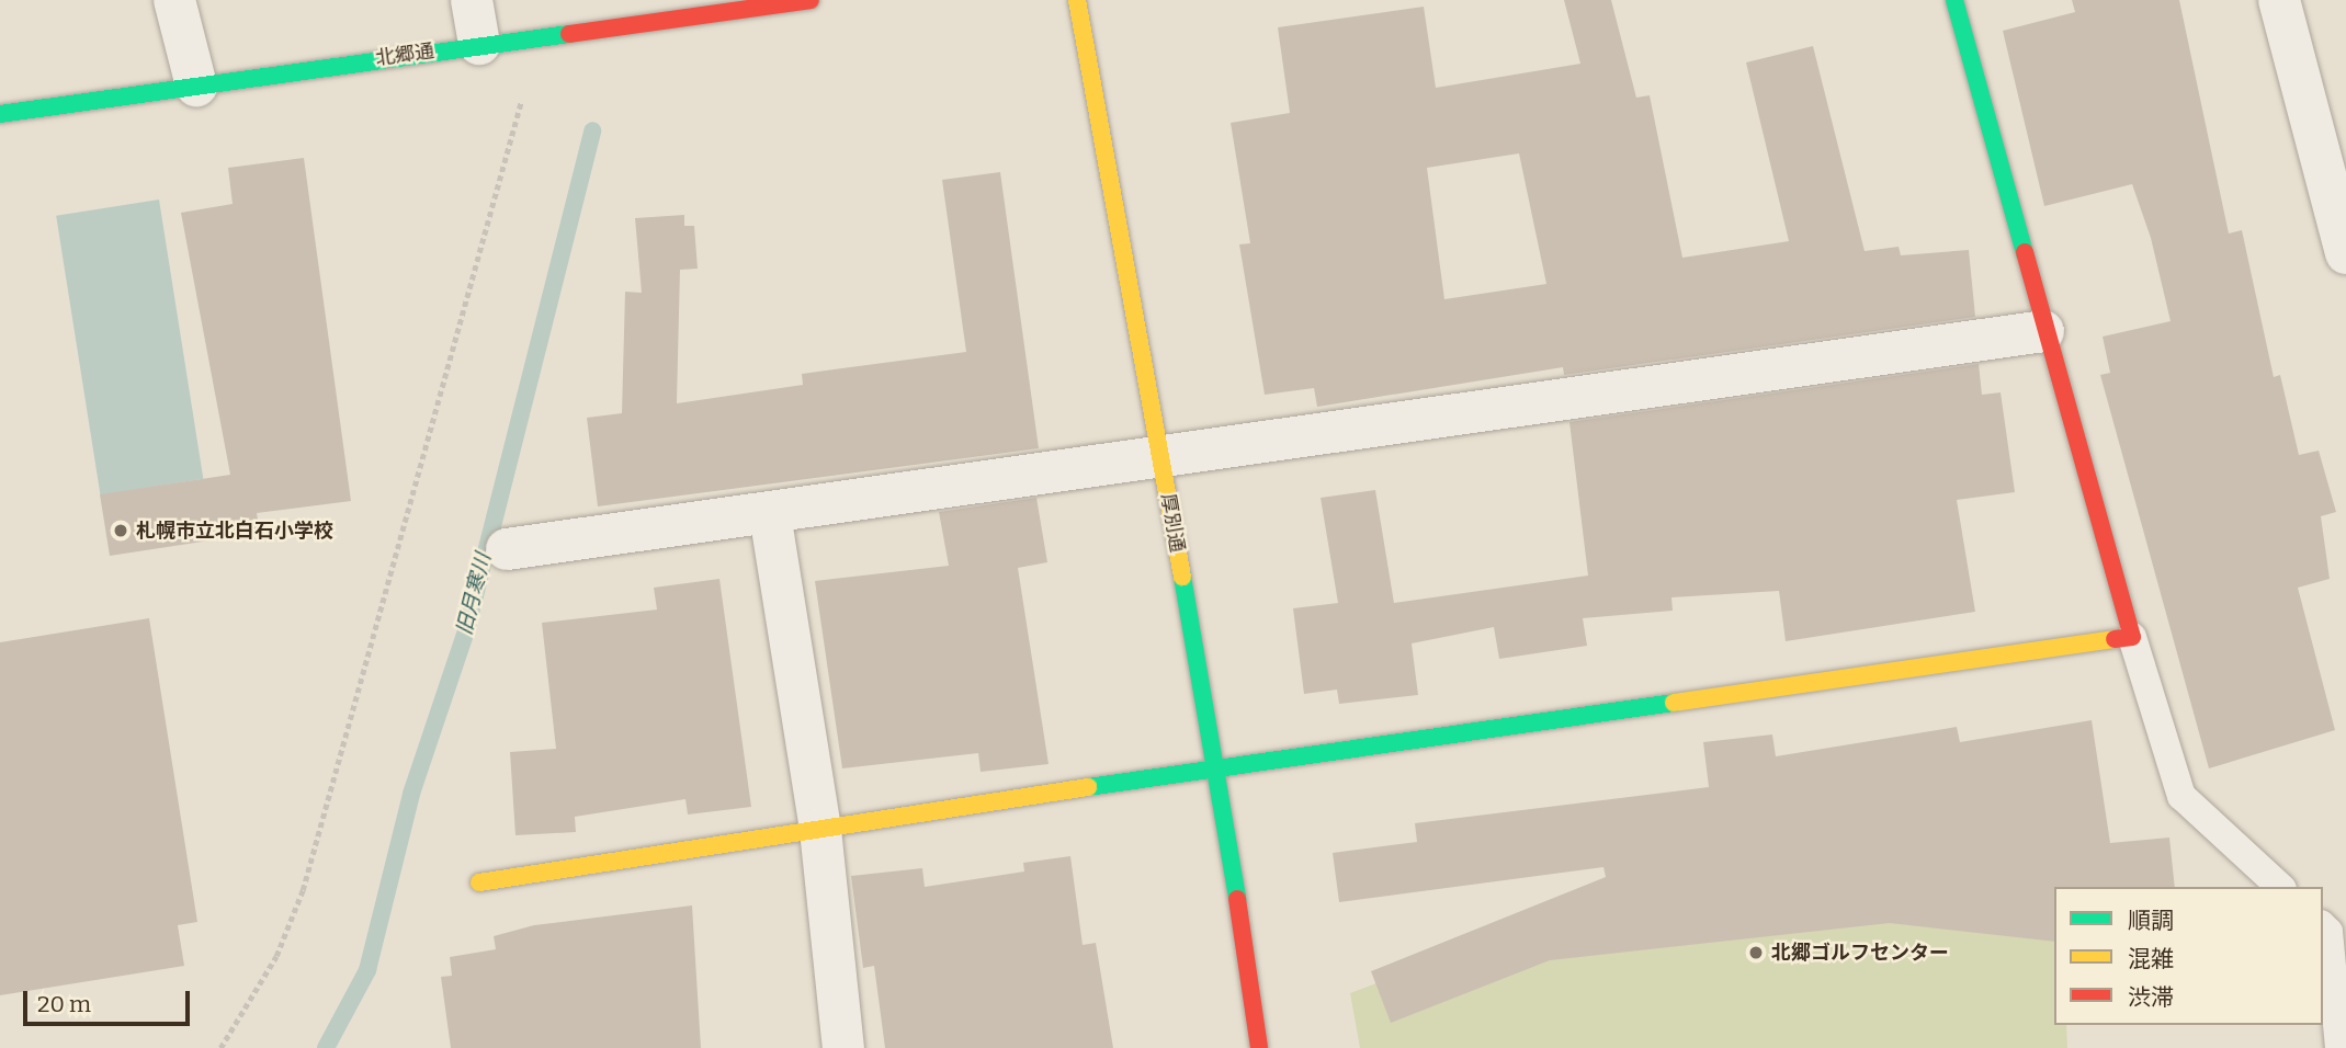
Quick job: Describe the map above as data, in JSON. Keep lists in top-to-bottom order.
{
  "streets": {
    "street": ["北郷通", "厚別通"]
  },
  "water": ["旧月寒川"],
  "places": ["札幌市立北白石小学校", "北郷ゴルフセンター"],
  "legend": ["順調", "混雑", "渋滞"],
  "scale_bar": "20 m"
}
